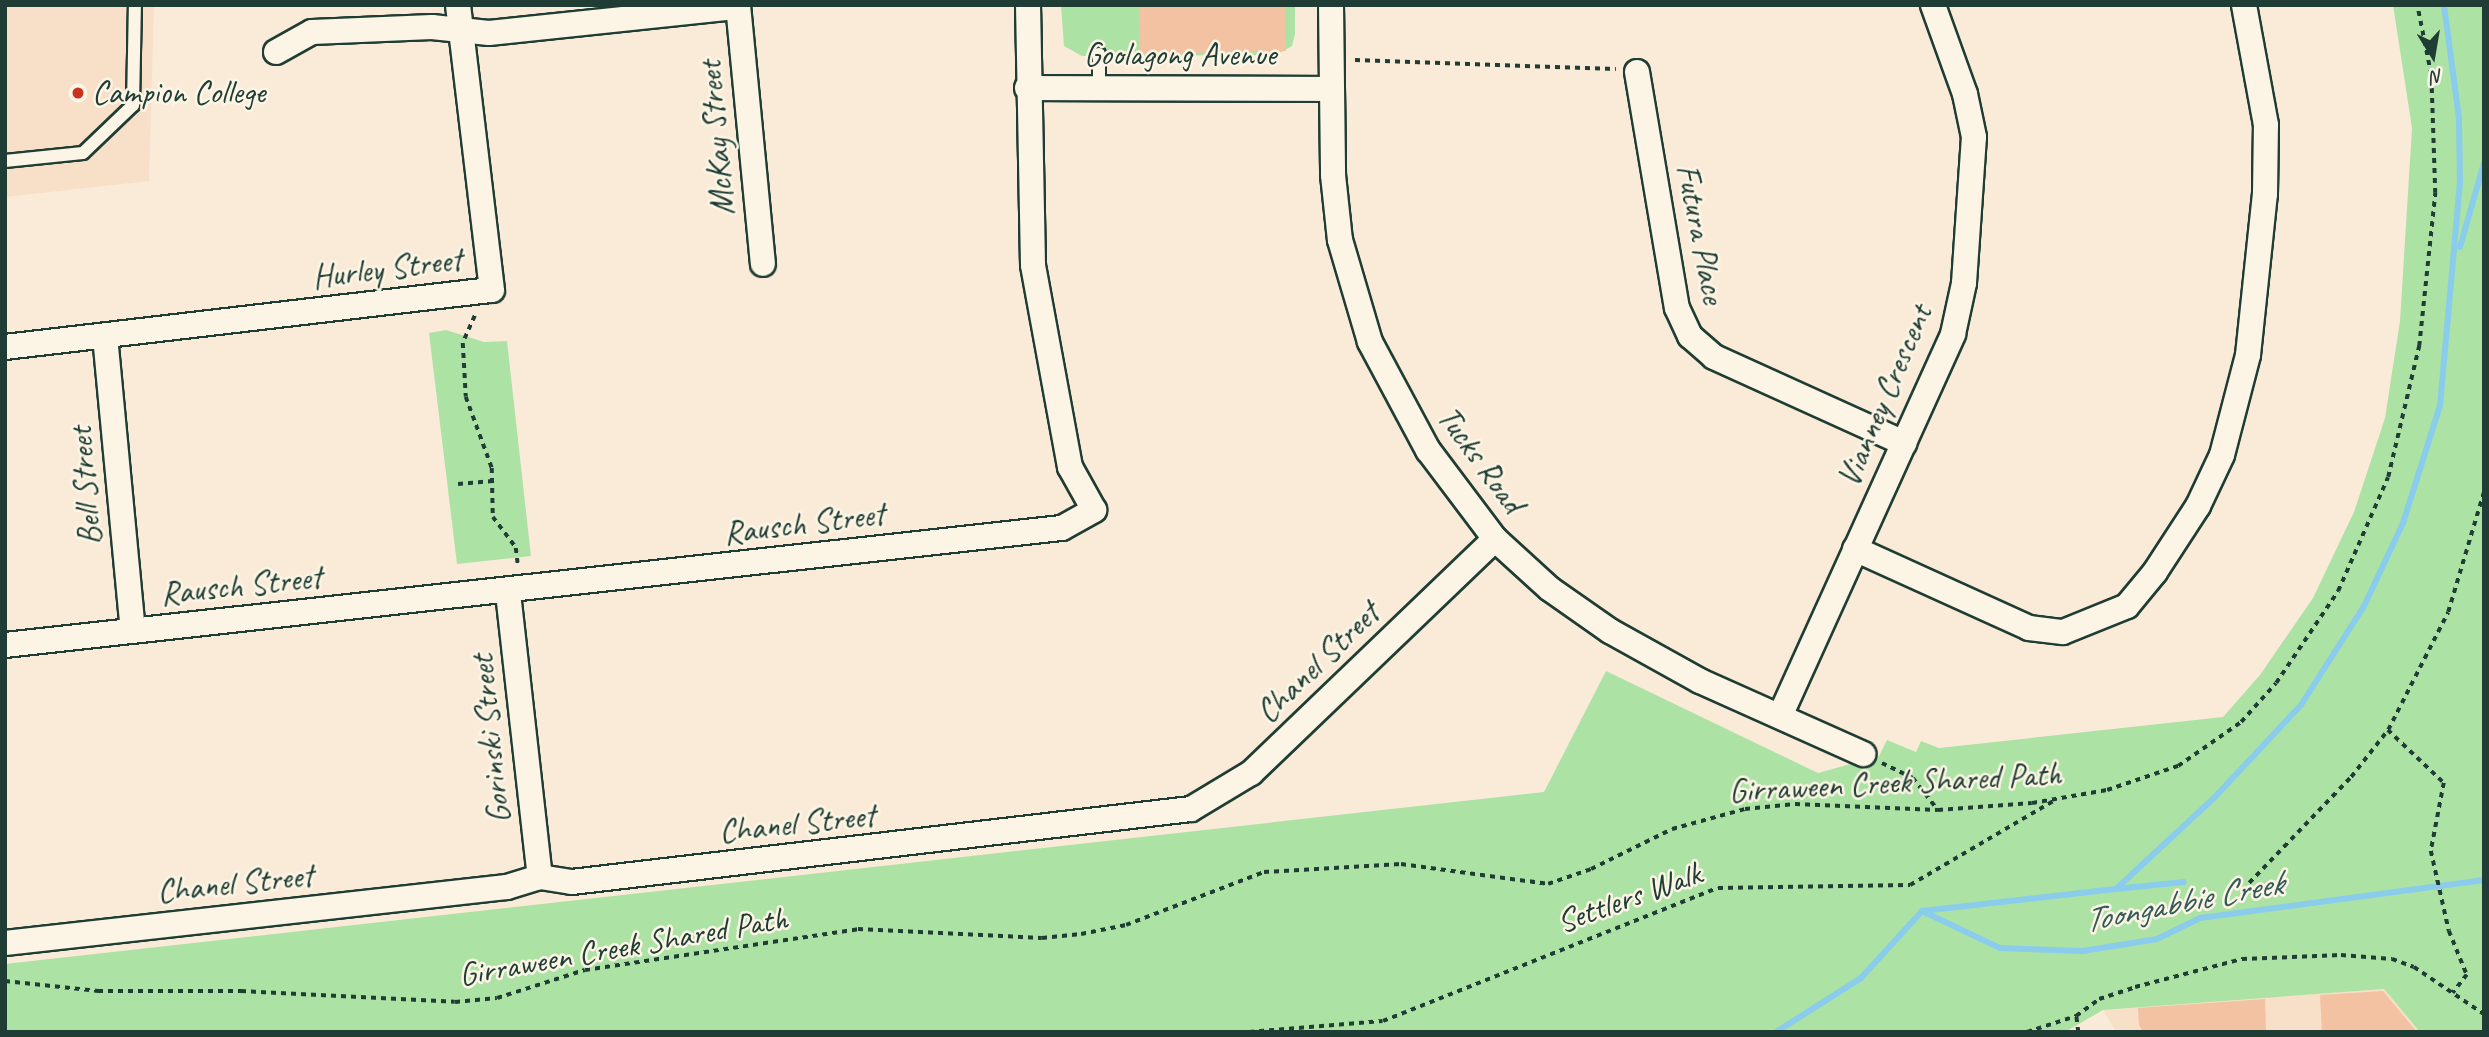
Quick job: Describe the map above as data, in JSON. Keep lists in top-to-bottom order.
{
  "streets": {
    "street": [
      "Goolagong Avenue",
      "McKay Street",
      "Futura Place",
      "Hurley Street",
      "Vianney Crescent",
      "Tucks Road",
      "Bell Street",
      "Rausch Street",
      "Chanel Street",
      "Gorinski Street"
    ],
    "path": ["Girraween Creek Shared Path", "Settlers Walk"]
  },
  "crossings": [
    ["Goolagong Avenue", "Tucks Road"],
    ["Goolagong Avenue", "Rausch Street"],
    ["Futura Place", "Vianney Crescent"],
    ["Hurley Street", "Bell Street"],
    ["Vianney Crescent", "Tucks Road"],
    ["Tucks Road", "Chanel Street"],
    ["Bell Street", "Rausch Street"],
    ["Rausch Street", "Gorinski Street"],
    ["Chanel Street", "Gorinski Street"],
    ["Girraween Creek Shared Path", "Settlers Walk"]
  ],
  "water": ["Toongabbie Creek"],
  "places": ["Campion College"],
  "north": "bottom"
}
